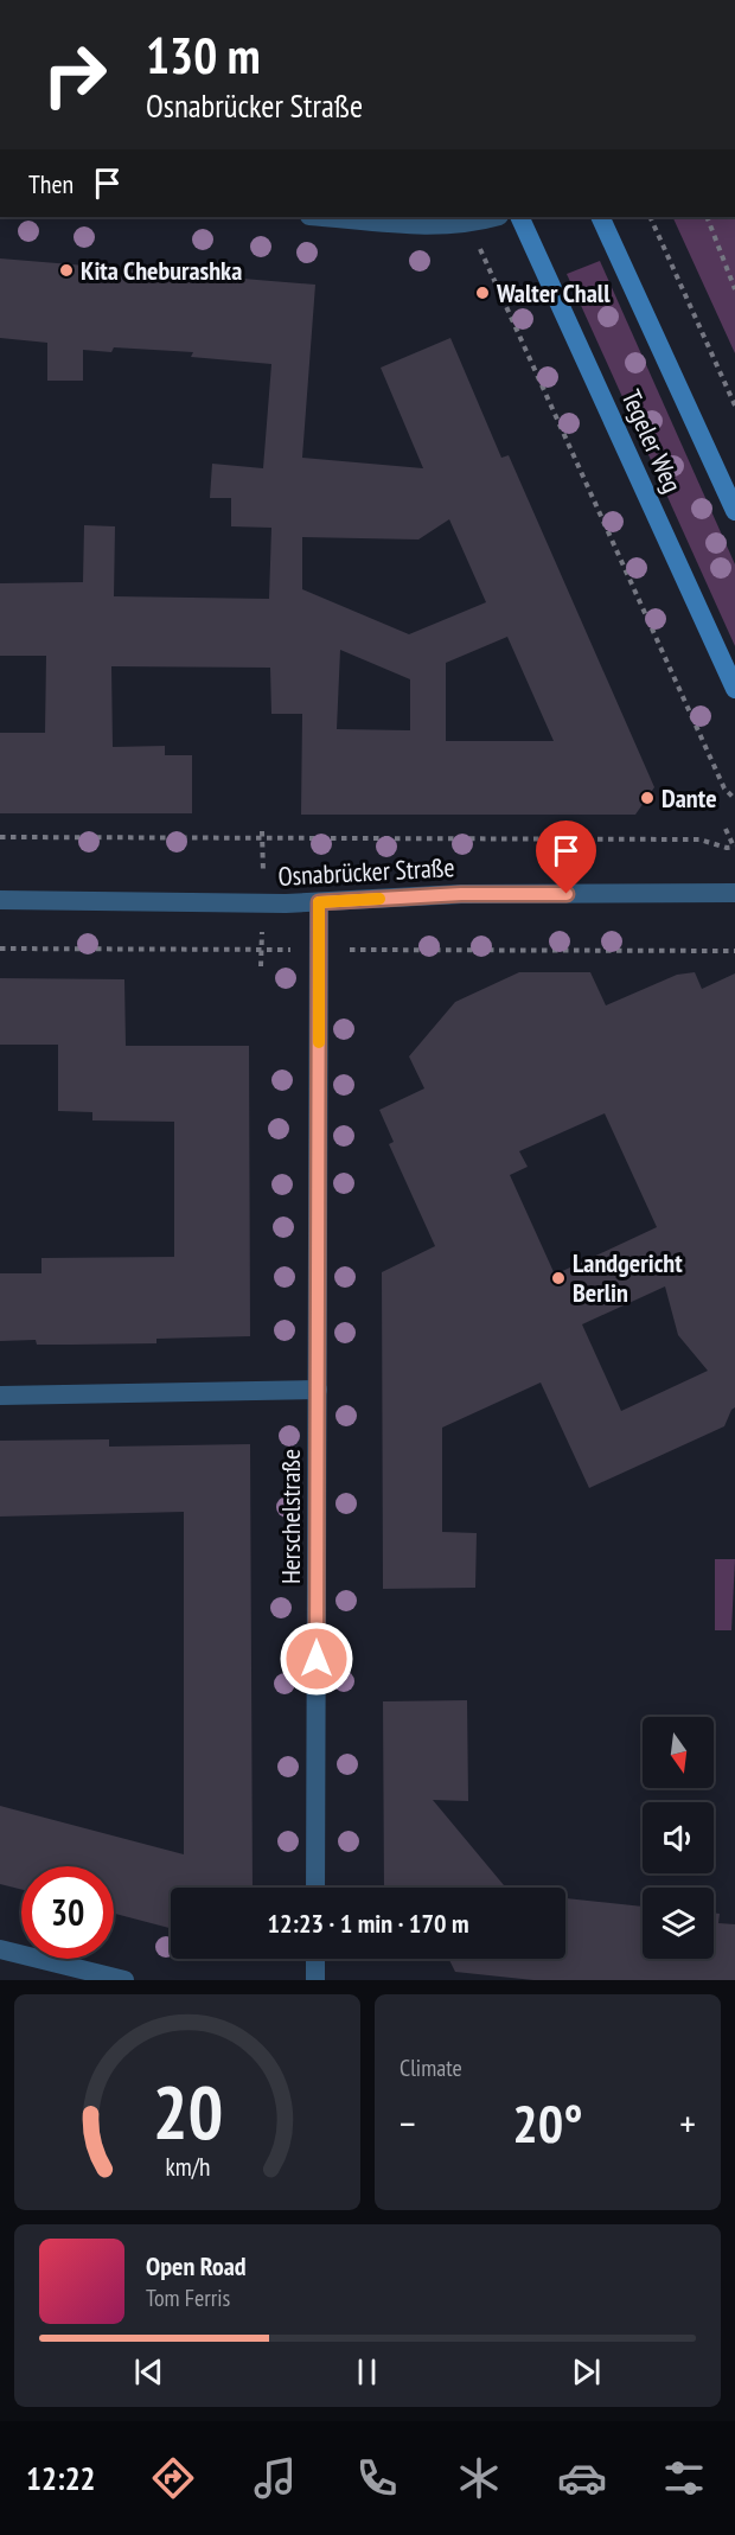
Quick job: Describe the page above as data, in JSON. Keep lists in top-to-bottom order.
{
  "streets": {
    "main road": ["Tegeler Weg"],
    "street": ["Osnabrücker Straße", "Herschelstraße"]
  },
  "crossings": [
    ["Osnabrücker Straße", "Herschelstraße"]
  ],
  "places": [
    "Kita Cheburashka",
    "Walter Chall",
    "Dante",
    "Landgericht Berlin"
  ],
  "north": "bottom",
  "page": {
    "turn": ["130 m", "Osnabrücker Straße"],
    "then": "Then",
    "limit": "30",
    "trip": "12:23 · 1 min · 170 m",
    "tile": "Climate",
    "heat": ["−", "20°", "+"],
    "song": ["Open Road", "Tom Ferris"],
    "tabs": "12:22",
    "gauge": ["20", "km/h"]
  }
}
